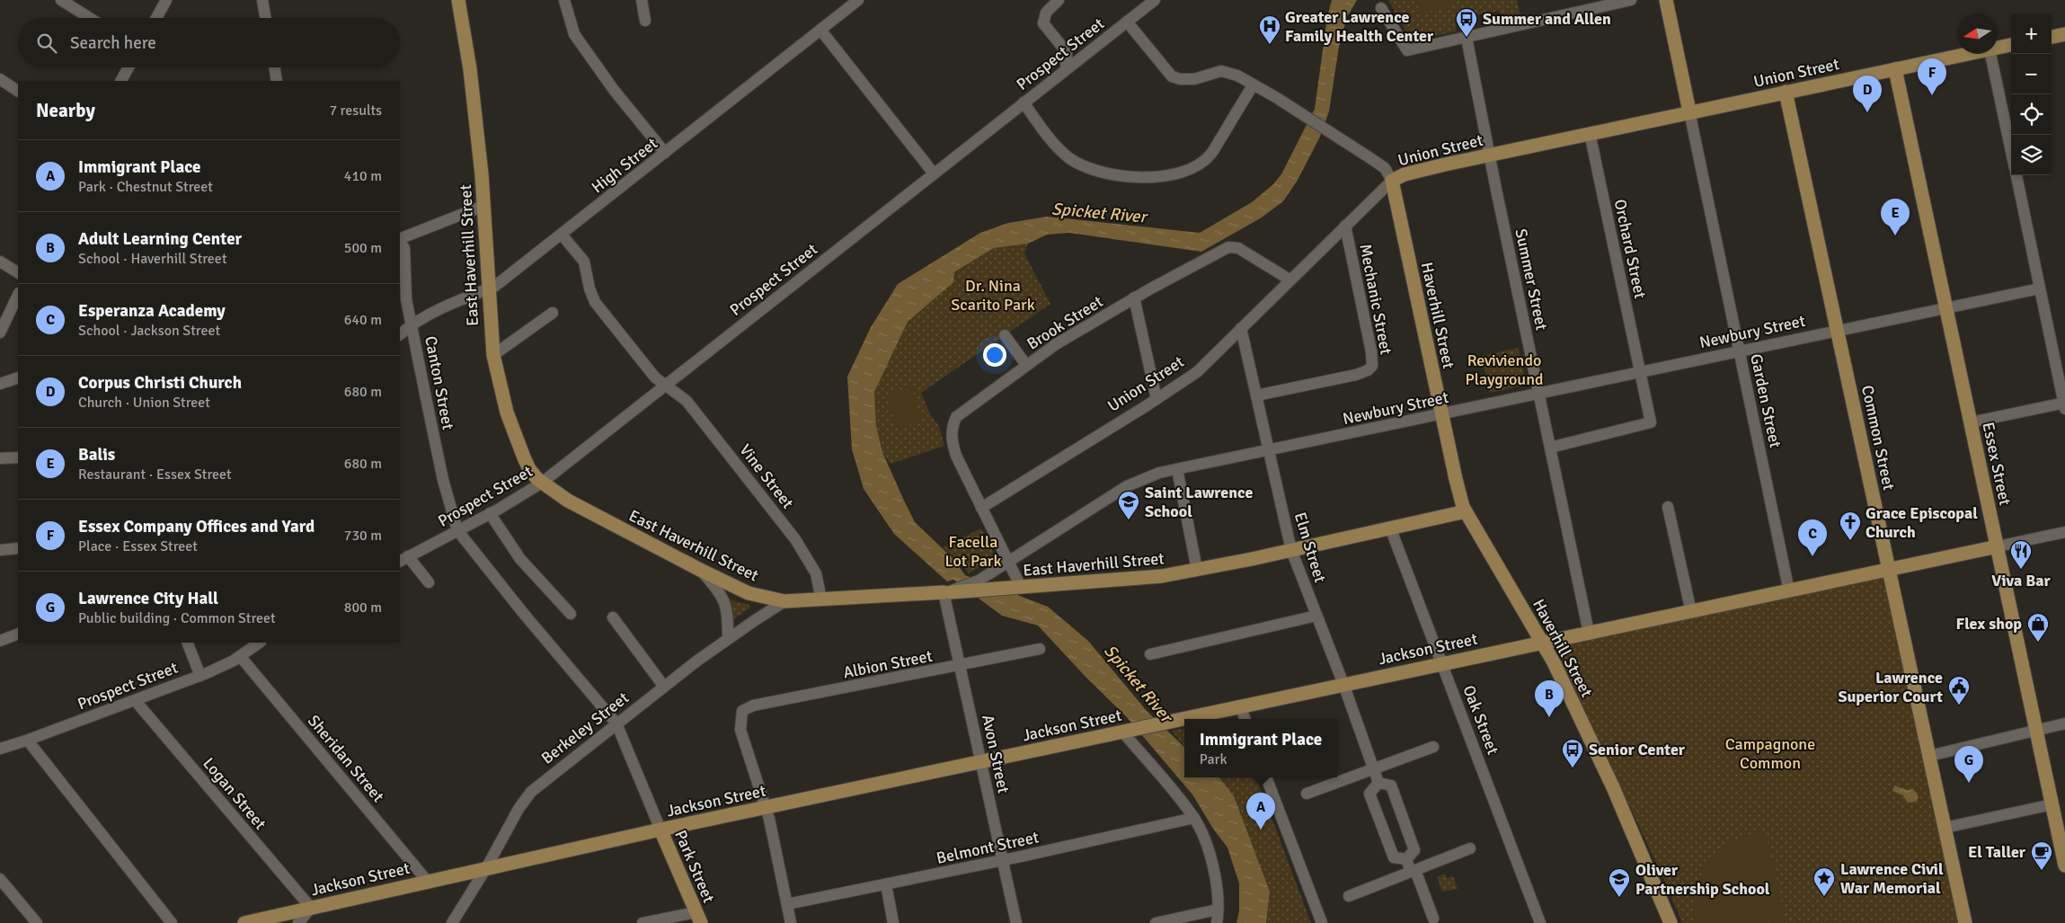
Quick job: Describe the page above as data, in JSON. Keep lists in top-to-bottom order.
{
  "streets": {
    "main road": [
      "Union Street",
      "East Haverhill Street",
      "Haverhill Street",
      "Common Street",
      "Essex Street",
      "Jackson Street",
      "Park Street"
    ],
    "street": [
      "Prospect Street",
      "High Street",
      "Orchard Street",
      "Summer Street",
      "Mechanic Street",
      "Brook Street",
      "Newbury Street",
      "Canton Street",
      "Garden Street",
      "Vine Street",
      "Elm Street",
      "Albion Street",
      "Oak Street",
      "Berkeley Street",
      "Avon Street",
      "Sheridan Street",
      "Logan Street",
      "Belmont Street"
    ]
  },
  "crossings": [
    ["Prospect Street", "East Haverhill Street"],
    ["Prospect Street", "Haverhill Street"],
    ["Prospect Street", "Canton Street"],
    ["Prospect Street", "Vine Street"],
    ["Prospect Street", "Sheridan Street"],
    ["Prospect Street", "Logan Street"],
    ["Prospect Street", "Park Street"],
    ["Union Street", "Orchard Street"],
    ["Union Street", "Summer Street"],
    ["Union Street", "Mechanic Street"],
    ["Union Street", "Haverhill Street"],
    ["Union Street", "Brook Street"],
    ["Union Street", "Garden Street"],
    ["Union Street", "Common Street"],
    ["Union Street", "Essex Street"],
    ["Union Street", "Elm Street"],
    ["High Street", "East Haverhill Street"],
    ["High Street", "Canton Street"],
    ["High Street", "Vine Street"],
    ["Orchard Street", "Summer Street"],
    ["Orchard Street", "Newbury Street"],
    ["East Haverhill Street", "Haverhill Street"],
    ["East Haverhill Street", "Brook Street"],
    ["East Haverhill Street", "Newbury Street"],
    ["East Haverhill Street", "Vine Street"],
    ["East Haverhill Street", "Elm Street"],
    ["East Haverhill Street", "Oak Street"],
    ["East Haverhill Street", "Berkeley Street"],
    ["East Haverhill Street", "Avon Street"],
    ["Summer Street", "Newbury Street"],
    ["Summer Street", "Jackson Street"],
    ["Mechanic Street", "Elm Street"],
    ["Haverhill Street", "Newbury Street"],
    ["Haverhill Street", "Jackson Street"],
    ["Brook Street", "Newbury Street"],
    ["Newbury Street", "Garden Street"],
    ["Newbury Street", "Common Street"],
    ["Newbury Street", "Essex Street"],
    ["Newbury Street", "Elm Street"],
    ["Newbury Street", "Avon Street"],
    ["Canton Street", "Park Street"],
    ["Garden Street", "Jackson Street"],
    ["Common Street", "Jackson Street"],
    ["Essex Street", "Jackson Street"],
    ["Elm Street", "Jackson Street"],
    ["Jackson Street", "Albion Street"],
    ["Jackson Street", "Oak Street"],
    ["Jackson Street", "Berkeley Street"],
    ["Jackson Street", "Avon Street"],
    ["Jackson Street", "Sheridan Street"],
    ["Jackson Street", "Logan Street"],
    ["Jackson Street", "Park Street"],
    ["Albion Street", "Avon Street"],
    ["Berkeley Street", "Park Street"],
    ["Avon Street", "Belmont Street"]
  ],
  "water": ["Spicket River"],
  "parks": [
    "Dr. Nina Scarito Park",
    "Reviviendo Playground",
    "Facella Lot Park",
    "Campagnone Common"
  ],
  "places": {
    "bus stop": ["Summer and Allen", "Senior Center"],
    "hospital": ["Greater Lawrence Family Health Center"],
    "school or university": ["Saint Lawrence School", "Oliver Partnership School"],
    "church": ["Grace Episcopal Church"],
    "restaurant": ["Viva Bar"],
    "shop": ["Flex shop"],
    "public building": ["Lawrence Superior Court"],
    "cafe": ["El Taller"],
    "place": ["Lawrence Civil War Memorial"]
  },
  "north": "left",
  "page": {
    "map_buttons": ["+", "−"],
    "search": "Search here",
    "pins": [
      "F",
      "D",
      "E",
      "C",
      "B",
      "G",
      "A"
    ],
    "heading": ["Nearby", "7 results"],
    "list": [
      {
        "mark": "A",
        "name": "Immigrant Place",
        "note": "Park · Chestnut Street",
        "value": "410 m"
      },
      {
        "mark": "B",
        "name": "Adult Learning Center",
        "note": "School · Haverhill Street",
        "value": "500 m"
      },
      {
        "mark": "C",
        "name": "Esperanza Academy",
        "note": "School · Jackson Street",
        "value": "640 m"
      },
      {
        "mark": "D",
        "name": "Corpus Christi Church",
        "note": "Church · Union Street",
        "value": "680 m"
      },
      {
        "mark": "E",
        "name": "Balis",
        "note": "Restaurant · Essex Street",
        "value": "680 m"
      },
      {
        "mark": "F",
        "name": "Essex Company Offices and Yard",
        "note": "Place · Essex Street",
        "value": "730 m"
      },
      {
        "mark": "G",
        "name": "Lawrence City Hall",
        "note": "Public building · Common Street",
        "value": "800 m"
      }
    ],
    "popup": ["Immigrant Place", "Park"]
  }
}
